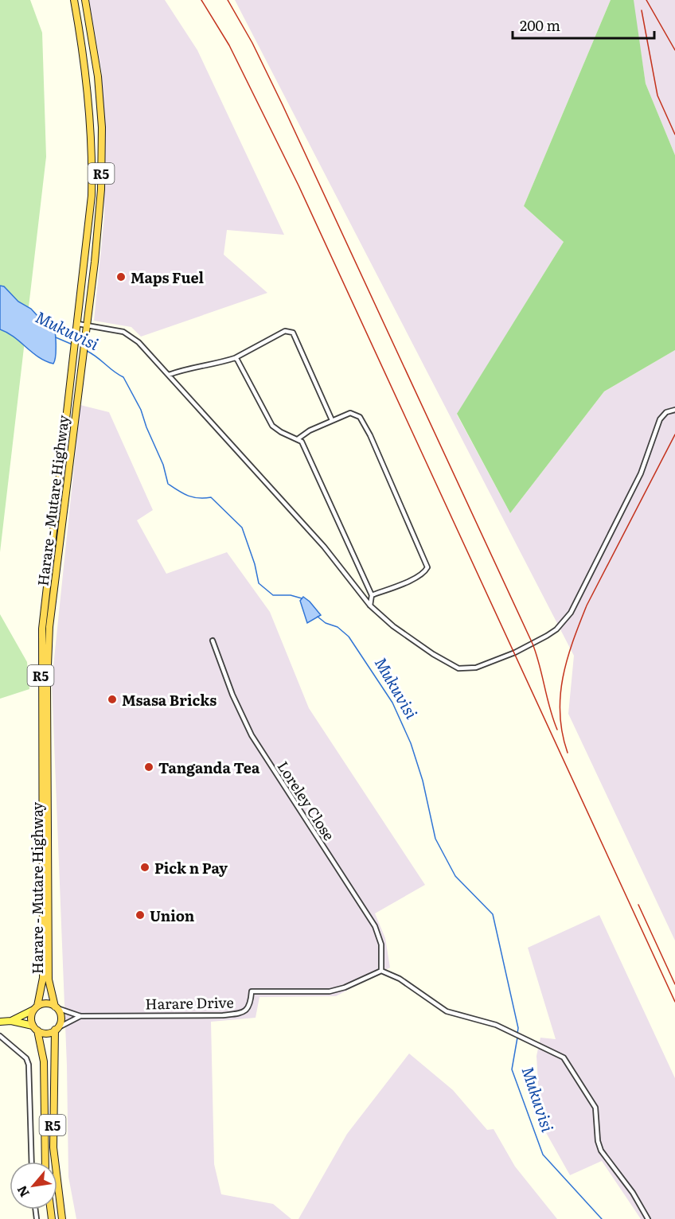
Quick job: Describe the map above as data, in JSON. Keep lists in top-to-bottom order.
{
  "streets": {
    "highway": ["R5", "Harare - Mutare Highway"],
    "street": ["Loreley Close", "Harare Drive"]
  },
  "crossings": [
    ["R5", "Harare - Mutare Highway"],
    ["R5", "Harare Drive"],
    ["Harare - Mutare Highway", "Harare Drive"],
    ["Loreley Close", "Harare Drive"]
  ],
  "water": ["Mukuvisi"],
  "places": [
    "Maps Fuel",
    "Msasa Bricks",
    "Tanganda Tea",
    "Pick n Pay",
    "Union"
  ],
  "scale_bar": "200 m",
  "north": "bottom left"
}
